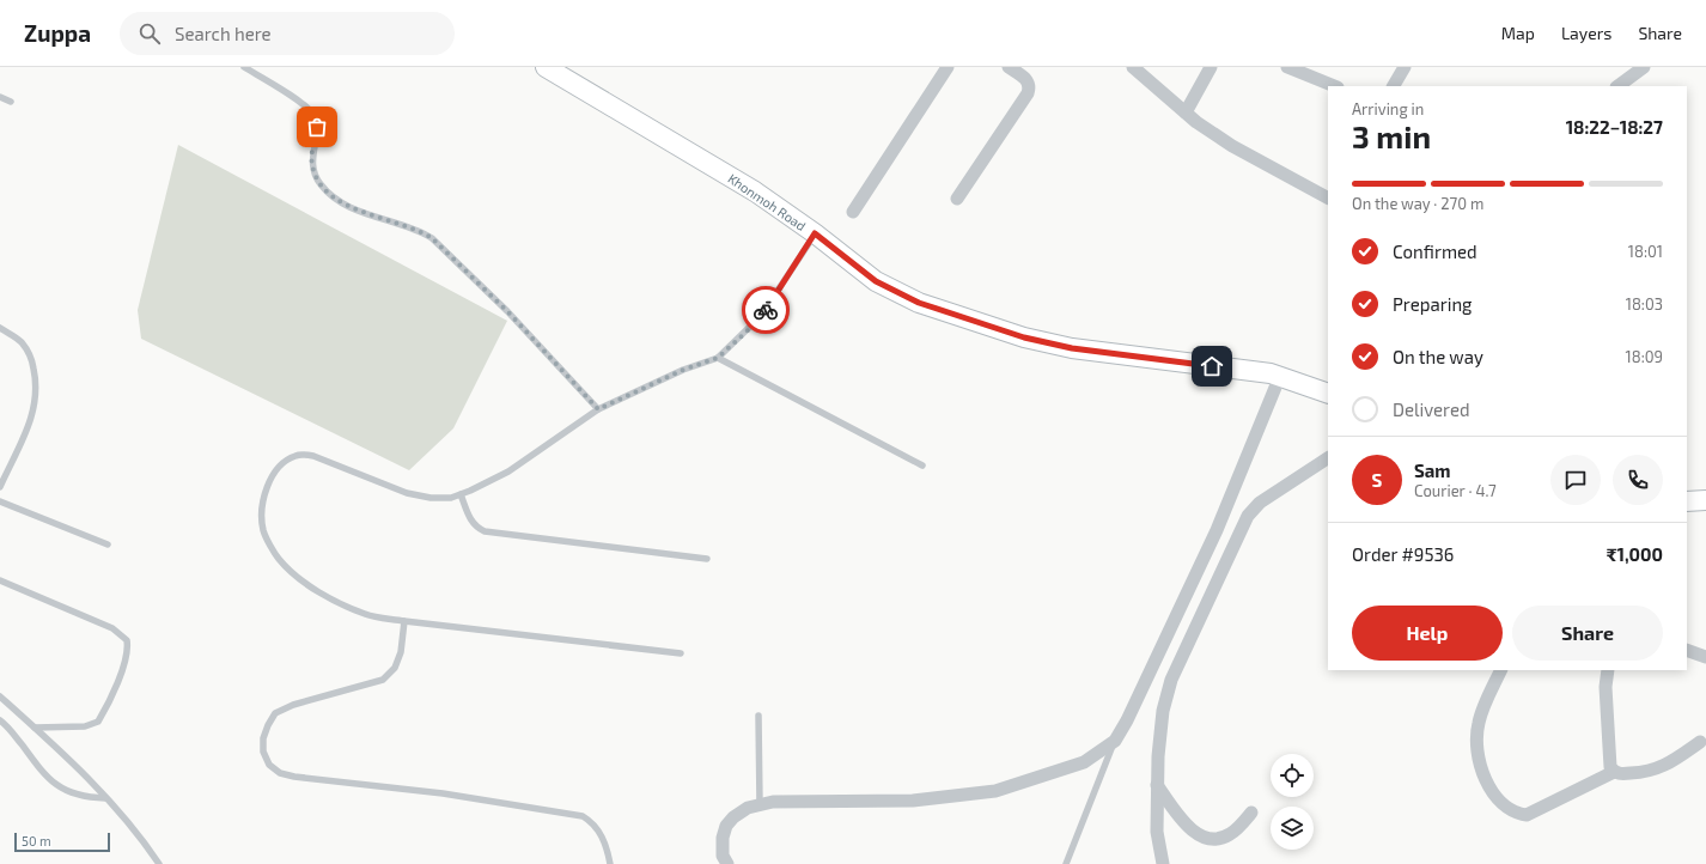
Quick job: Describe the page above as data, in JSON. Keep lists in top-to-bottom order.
{
  "streets": {
    "main road": ["Khonmoh Road"]
  },
  "scale_bar": "50 m",
  "page": {
    "header": "Zuppa",
    "search": "Search here",
    "nav": ["Map", "Layers", "Share"],
    "heading": ["3 min", "Arriving in", "18:22–18:27"],
    "panel": [
      "Sam",
      "Courier · 4.7",
      "Order #9536",
      "₹1,000"
    ],
    "bar": "On the way · 270 m",
    "list": [
      ["Confirmed", "18:01"],
      ["Preparing", "18:03"],
      ["On the way", "18:09"],
      "Delivered"
    ],
    "round": "S",
    "buttons": ["Help", "Share"],
    "scale": "50 m"
  }
}
